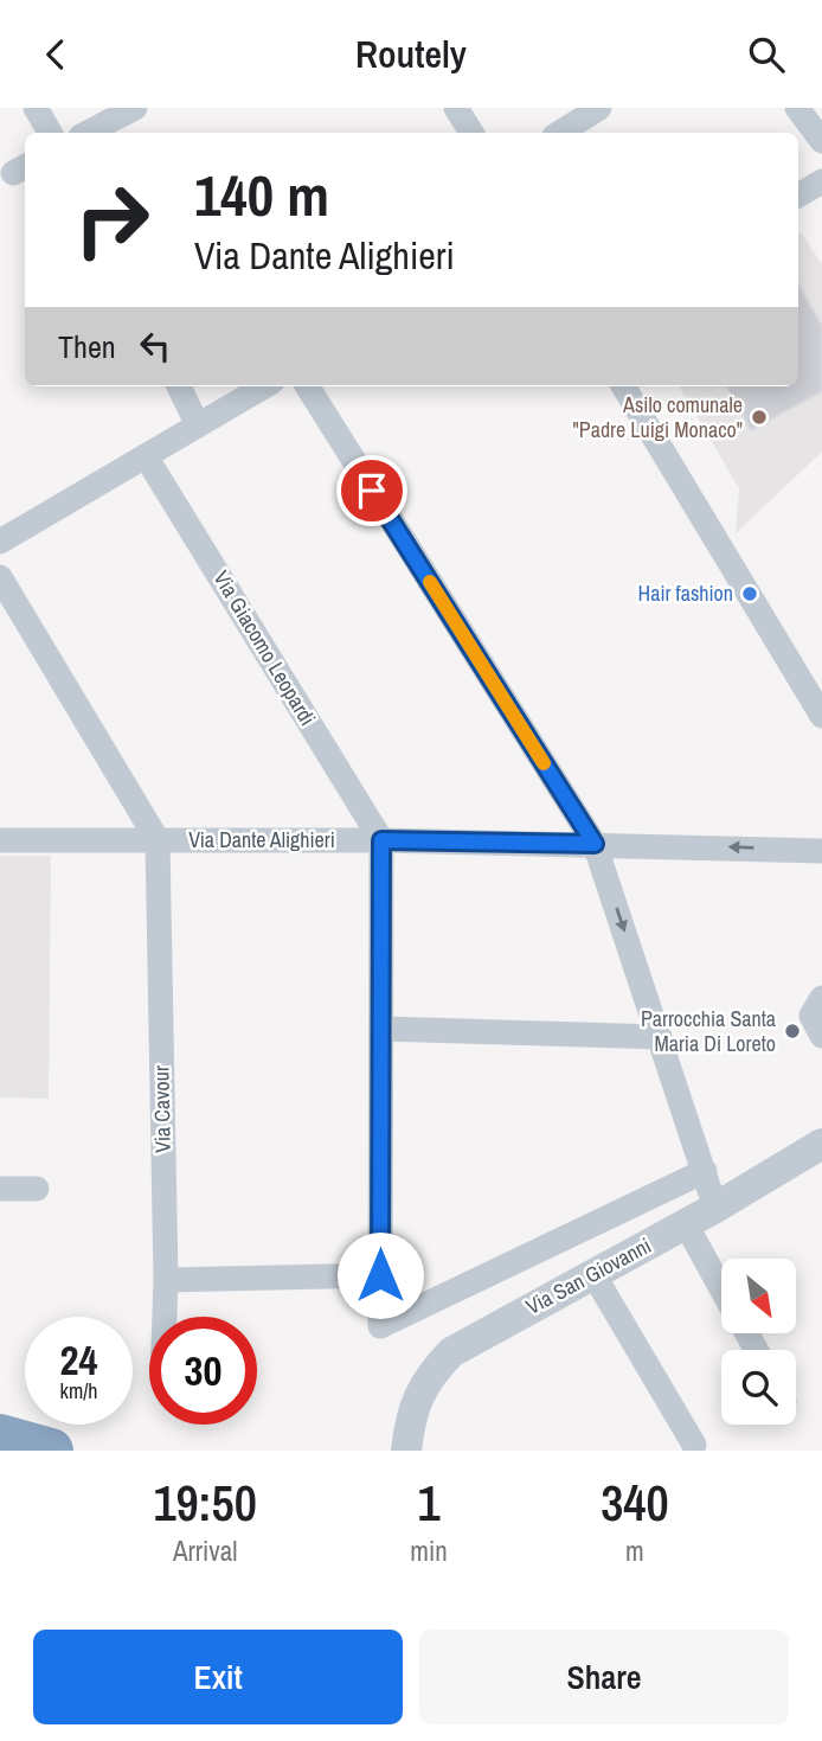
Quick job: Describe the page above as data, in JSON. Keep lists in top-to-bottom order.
{
  "streets": {
    "street": [
      "Via Giacomo Leopardi",
      "Via Dante Alighieri",
      "Via Cavour",
      "Via San Giovanni"
    ]
  },
  "crossings": [
    ["Via Giacomo Leopardi", "Via Dante Alighieri"],
    ["Via Dante Alighieri", "Via Cavour"]
  ],
  "places": ["Asilo comunale \"Padre Luigi Monaco\"", "Hair fashion", "Parrocchia Santa Maria Di Loreto"],
  "north": "bottom right",
  "page": {
    "header": "Routely",
    "turn": ["140 m", "Via Dante Alighieri"],
    "then": "Then",
    "speed": "24 km/h",
    "limit": "30",
    "eta": [
      "19:50",
      "Arrival",
      "1",
      "min",
      "340",
      "m"
    ],
    "buttons": ["Exit", "Share"]
  }
}
